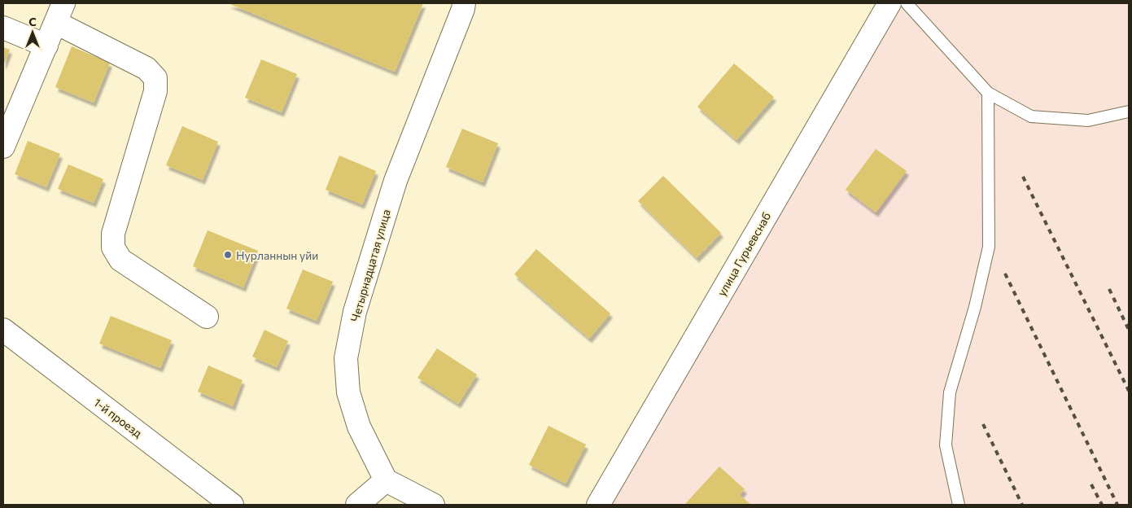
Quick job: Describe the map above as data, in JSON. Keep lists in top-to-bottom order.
{
  "streets": {
    "street": ["улица Гурьевснаб", "Четырнадцатая улица", "1-й проезд"]
  },
  "places": ["Нурланнын уйи"],
  "north": "top"
}
